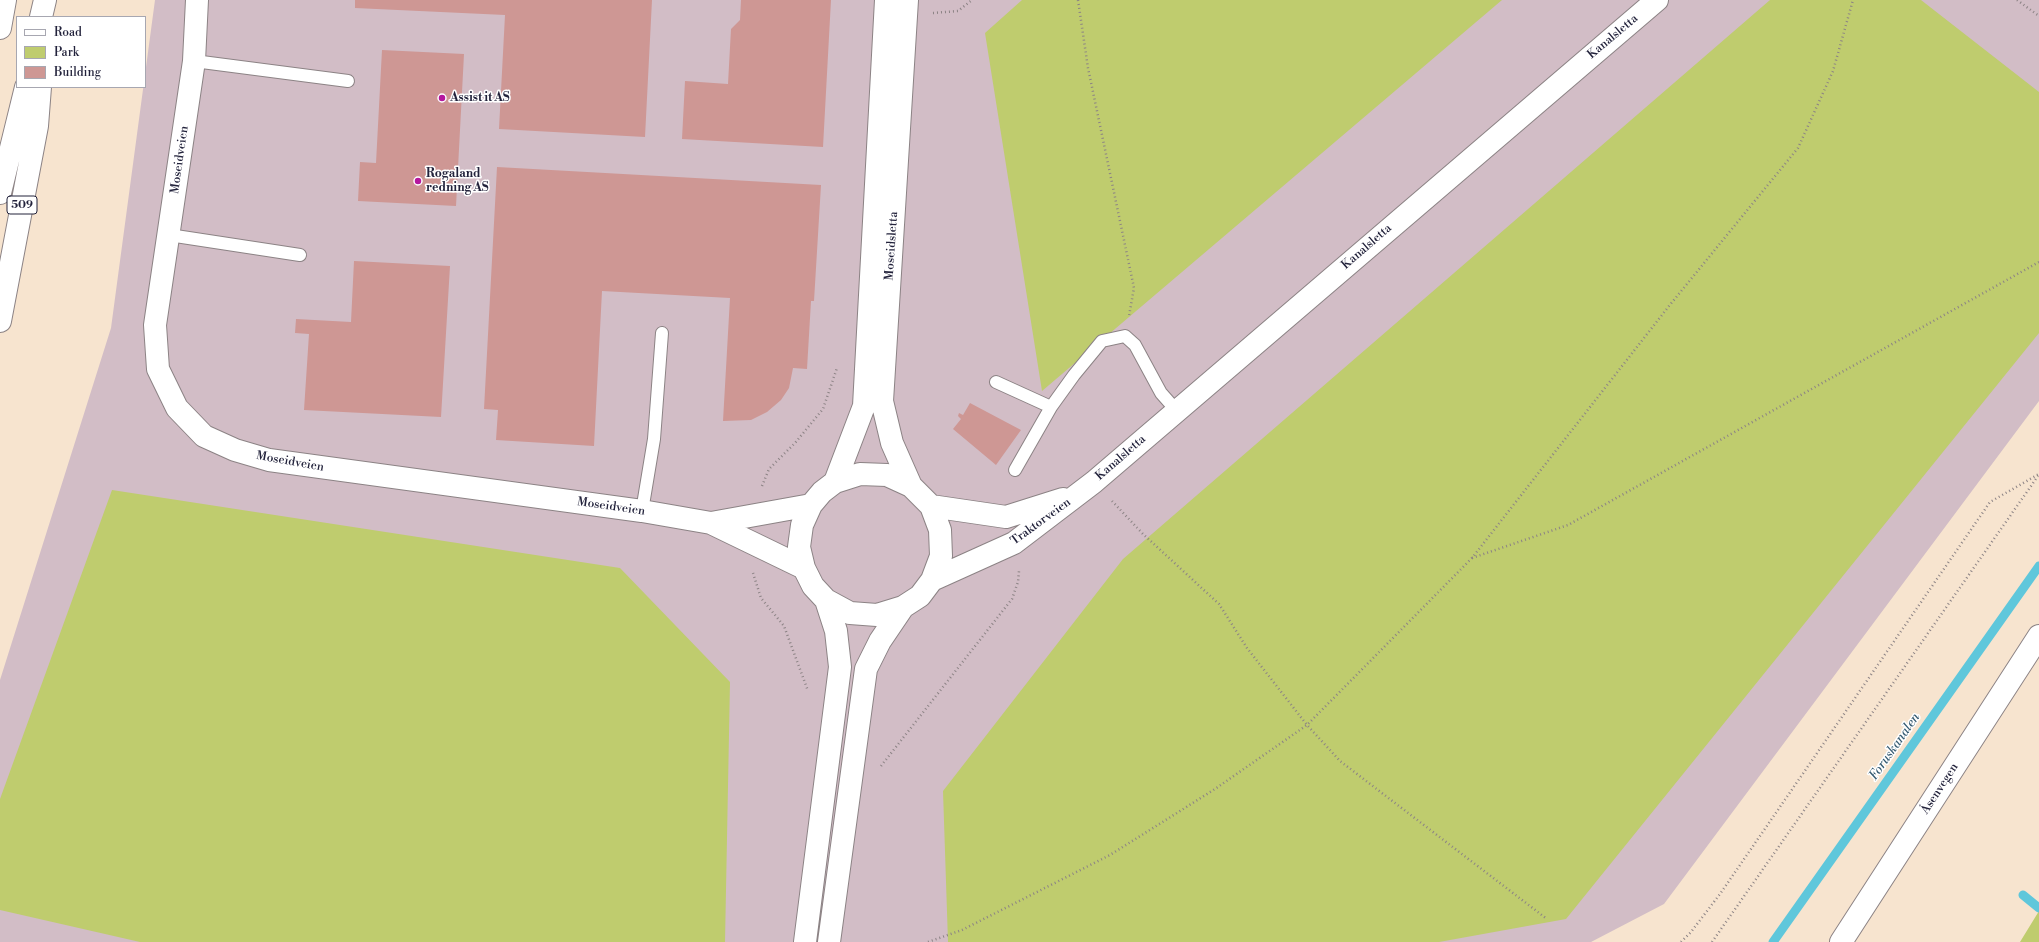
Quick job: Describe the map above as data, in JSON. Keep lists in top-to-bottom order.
{
  "streets": {
    "main road": [
      "Kanalsletta",
      "Moseidveien",
      "509",
      "Moseidsletta",
      "Traktorveien",
      "Åsenvegen"
    ]
  },
  "crossings": [
    ["Kanalsletta", "Traktorveien"],
    ["Moseidsletta", "Traktorveien"]
  ],
  "water": ["Foruskanalen"],
  "places": ["Assist it AS", "Rogaland redning AS"],
  "legend": ["Road", "Park", "Building"]
}
